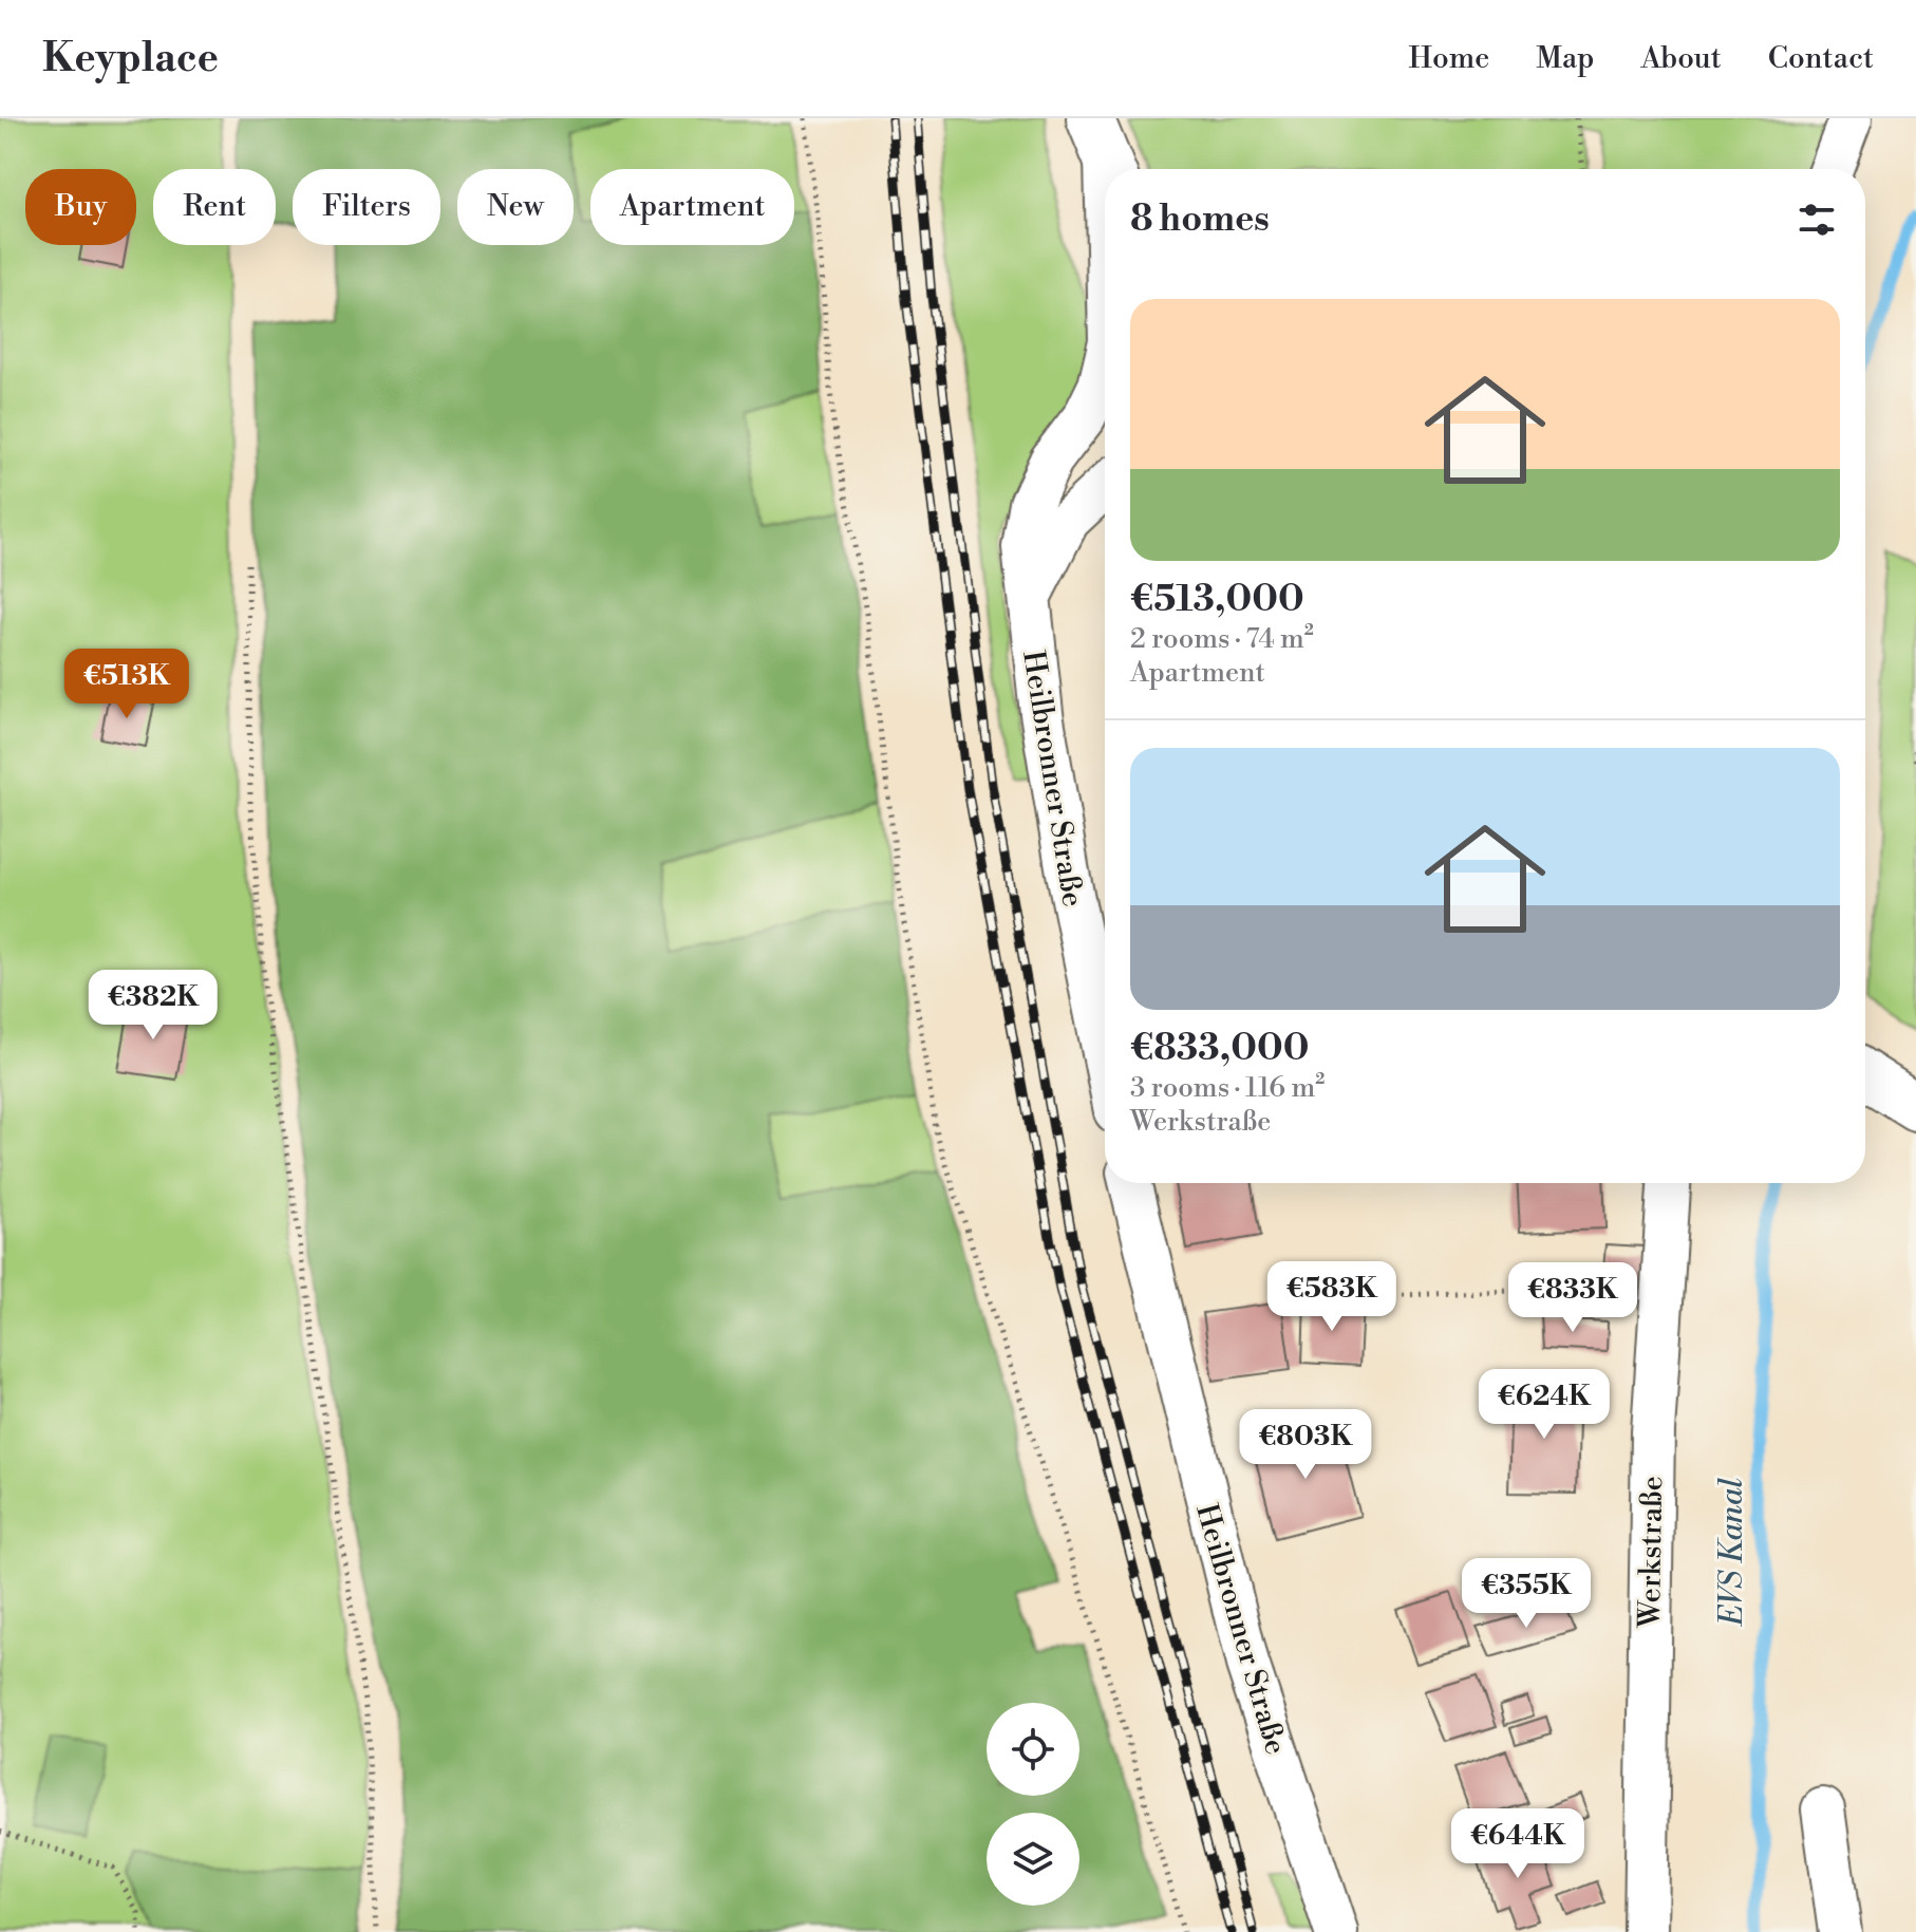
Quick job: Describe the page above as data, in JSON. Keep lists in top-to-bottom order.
{
  "streets": {
    "street": ["Heilbronner Straße", "Werkstraße"]
  },
  "water": ["EVS Kanal"],
  "page": {
    "header": "Keyplace",
    "nav": [
      "Home",
      "Map",
      "About",
      "Contact"
    ],
    "chip": [
      "Buy",
      "Rent",
      "Filters",
      "New",
      "Apartment"
    ],
    "heading": "8 homes",
    "list": [
      {
        "name": "€513,000",
        "note": "2 rooms · 74 m² · Apartment"
      },
      {
        "name": "€833,000",
        "note": "3 rooms · 116 m² · Werkstraße"
      }
    ],
    "price": [
      "€513K",
      "€382K",
      "€583K",
      "€833K",
      "€624K",
      "€803K",
      "€355K",
      "€644K"
    ]
  }
}
